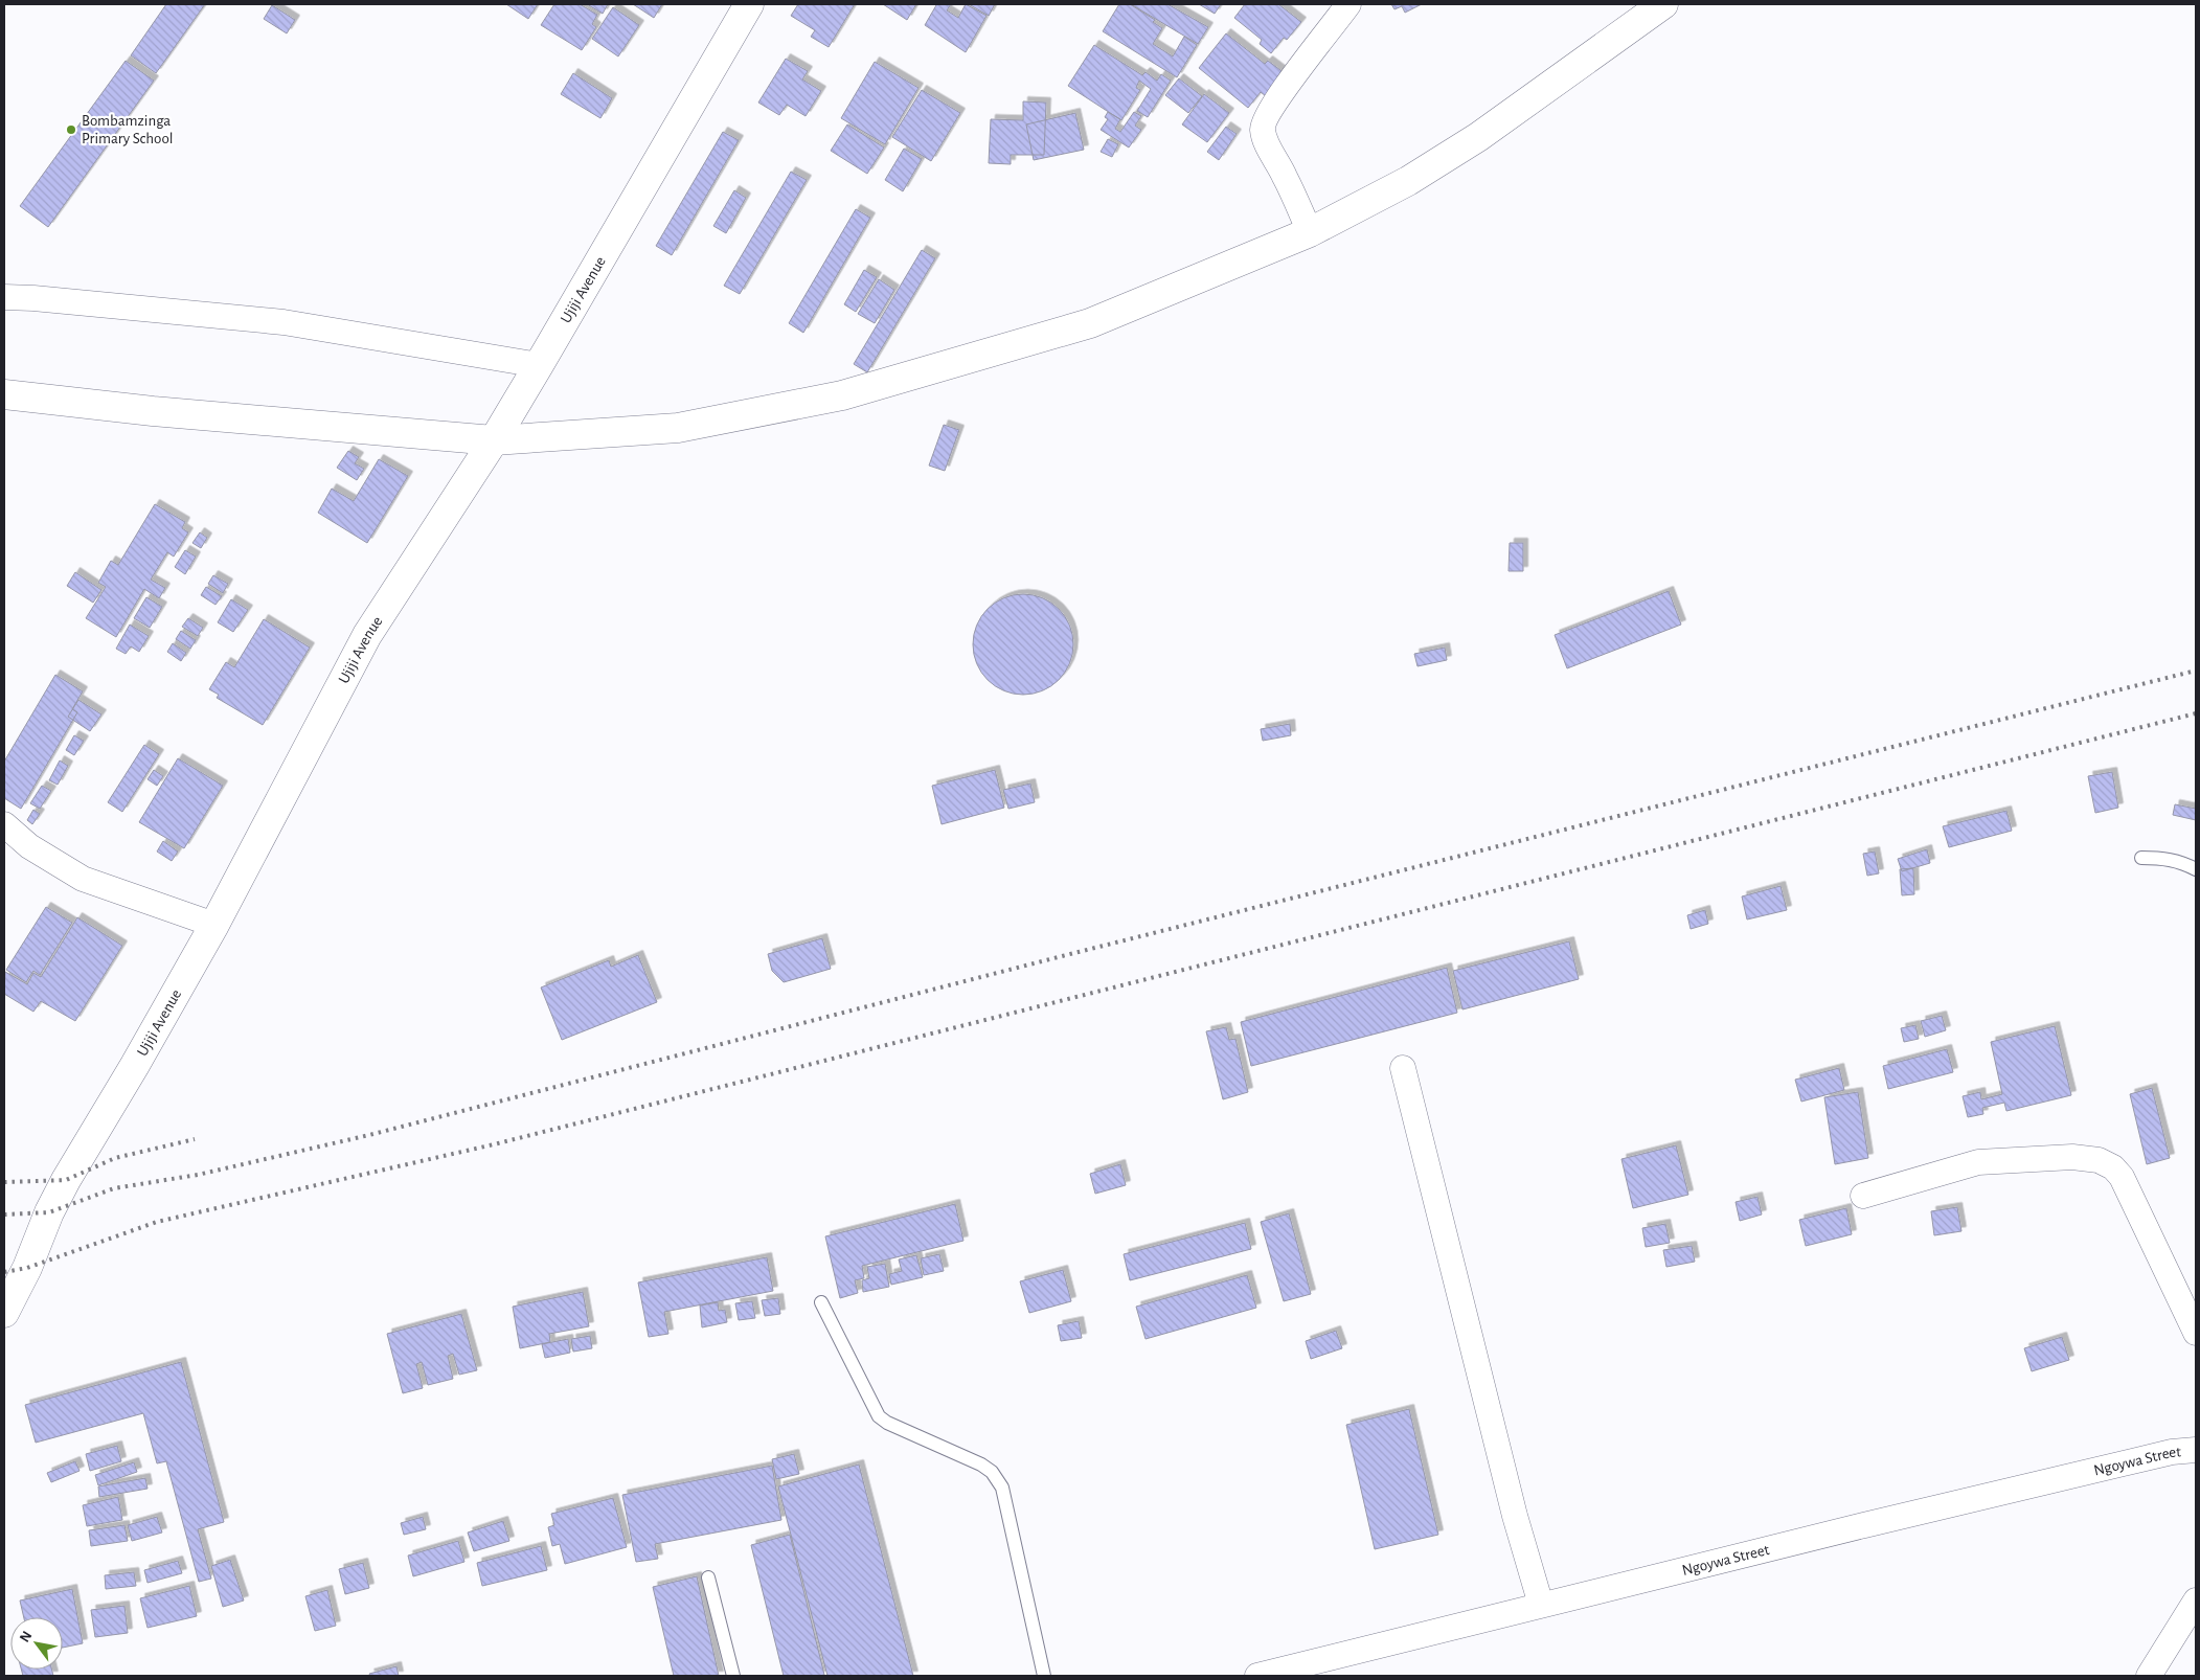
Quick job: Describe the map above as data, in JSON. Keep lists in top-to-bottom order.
{
  "streets": {
    "highway": ["Ujiji Avenue"],
    "street": ["Ngoywa Street"]
  },
  "places": ["Bombamzinga Primary School"],
  "north": "top left"
}
